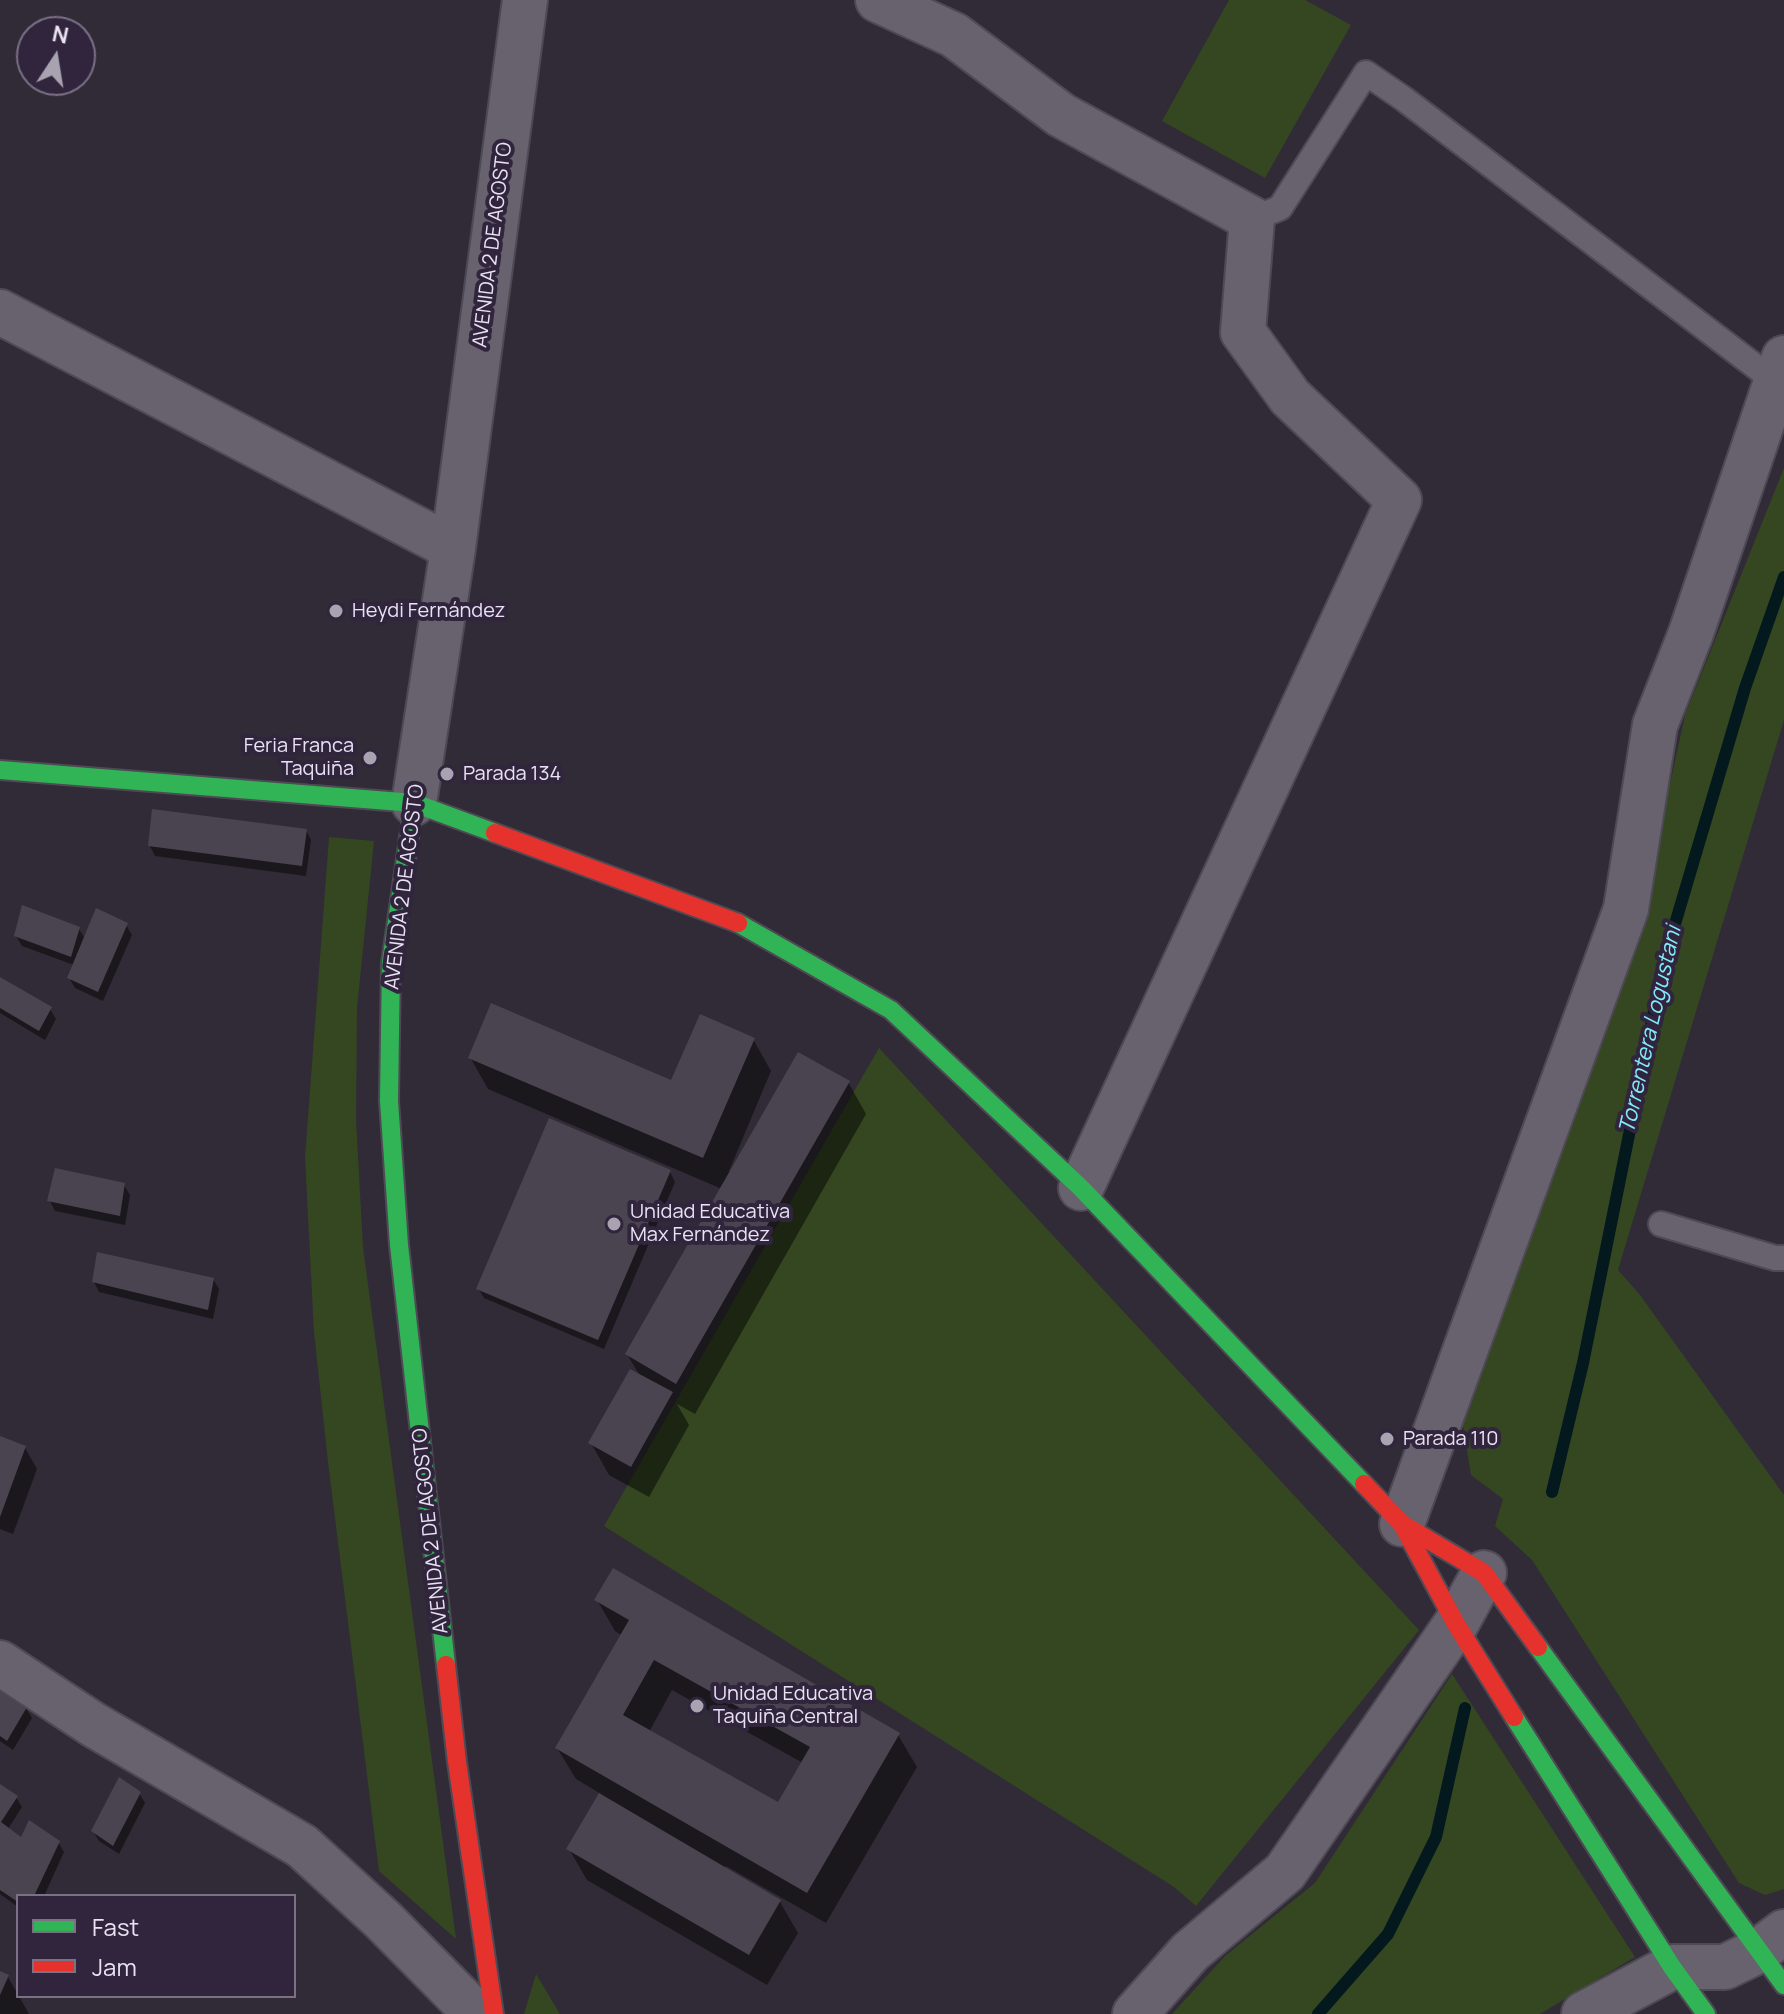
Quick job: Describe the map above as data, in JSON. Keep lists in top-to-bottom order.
{
  "streets": {
    "main road": ["AVENIDA 2 DE AGOSTO"]
  },
  "water": ["Torrentera Logustani"],
  "places": [
    "Heydi Fernández",
    "Feria Franca Taquiña",
    "Parada 134",
    "Unidad Educativa Max Fernández",
    "Parada 110",
    "Unidad Educativa Taquiña Central"
  ],
  "legend": ["Fast", "Jam"],
  "north": "top"
}
